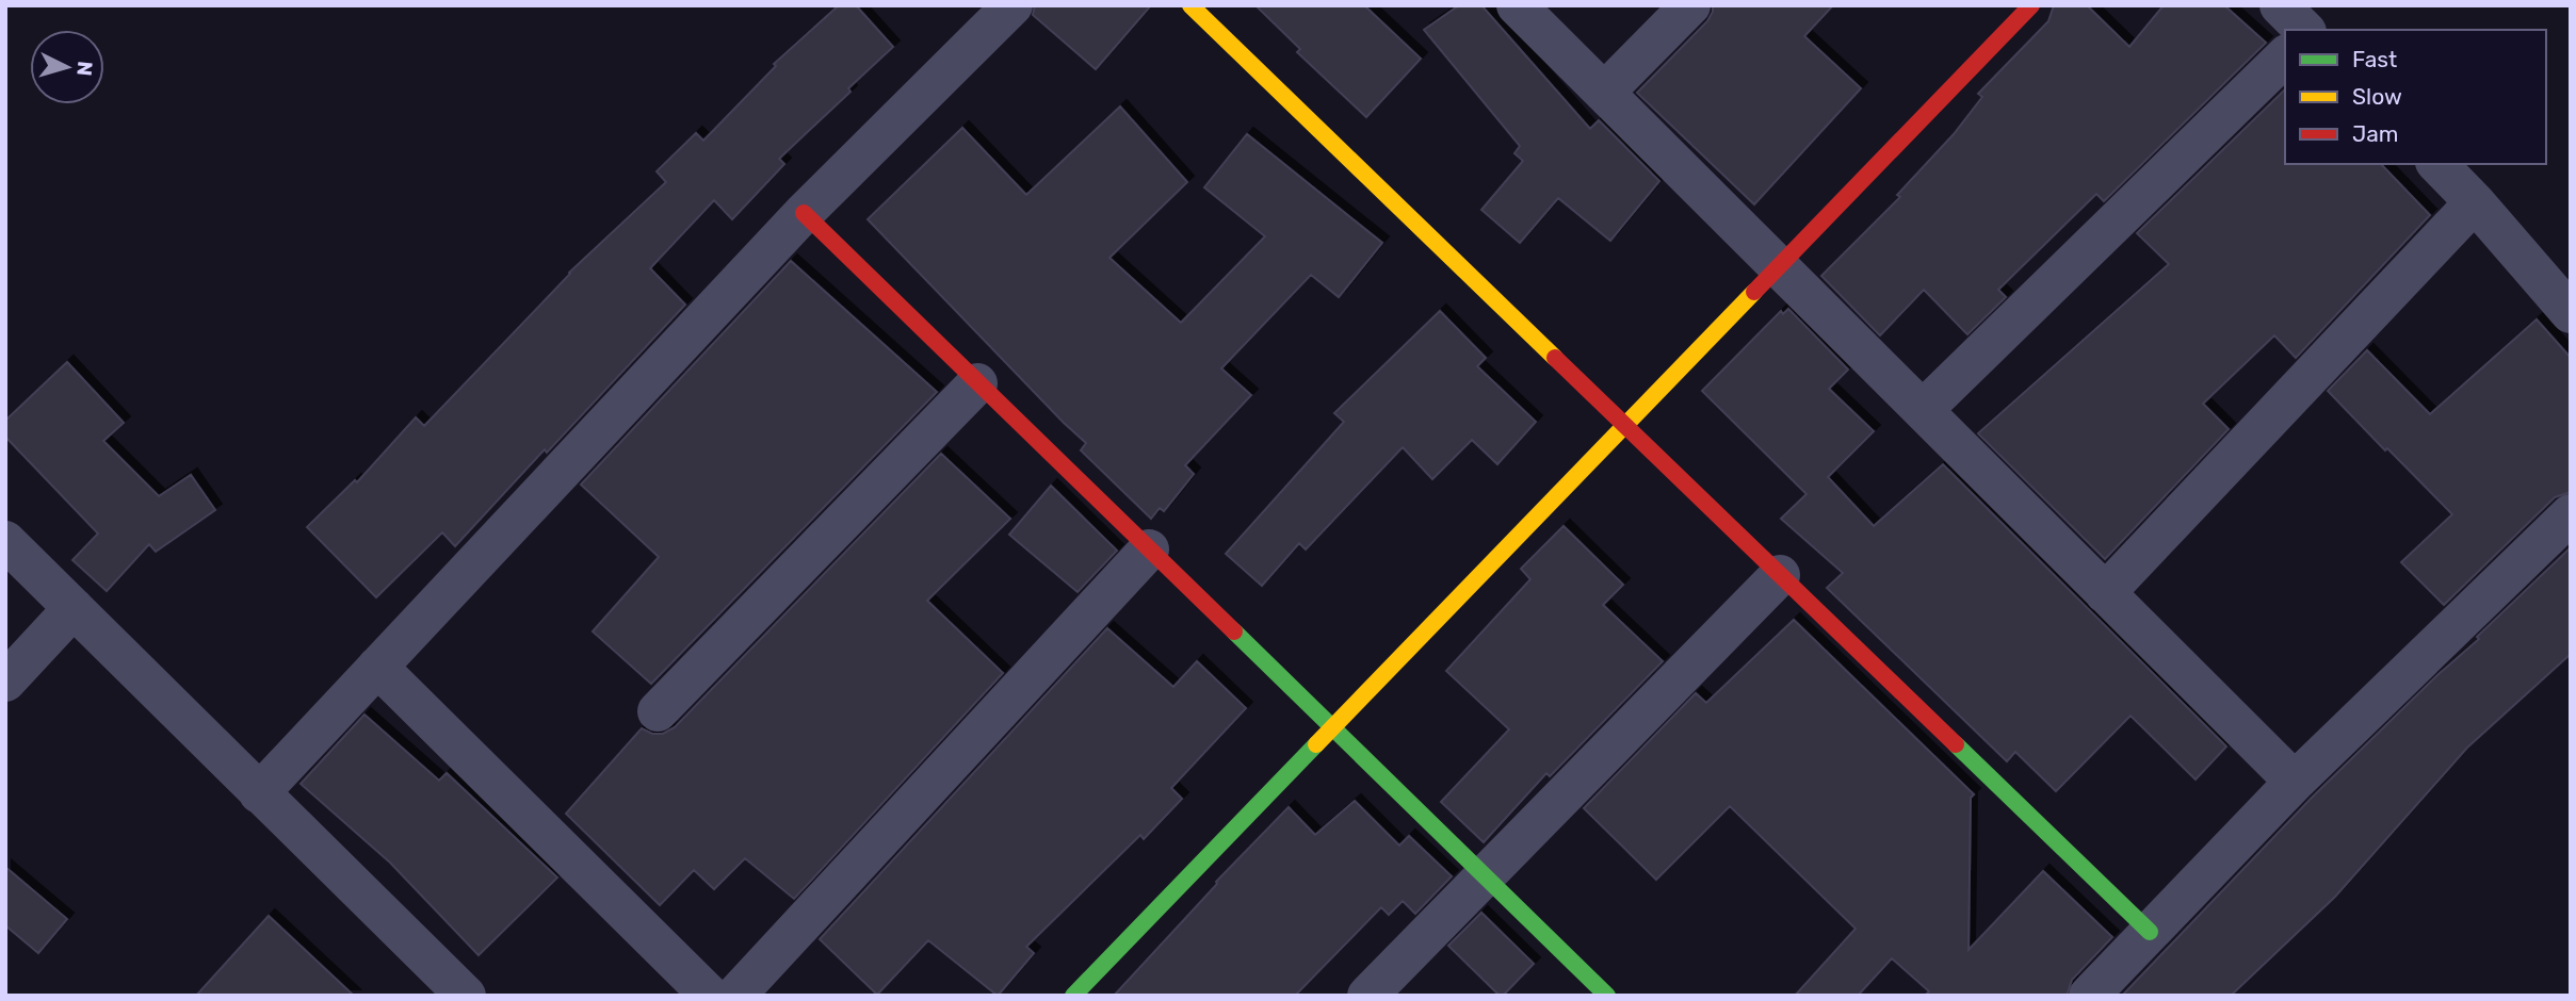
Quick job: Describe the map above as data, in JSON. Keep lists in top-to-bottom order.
{
  "legend": ["Fast", "Slow", "Jam"],
  "north": "right"
}
